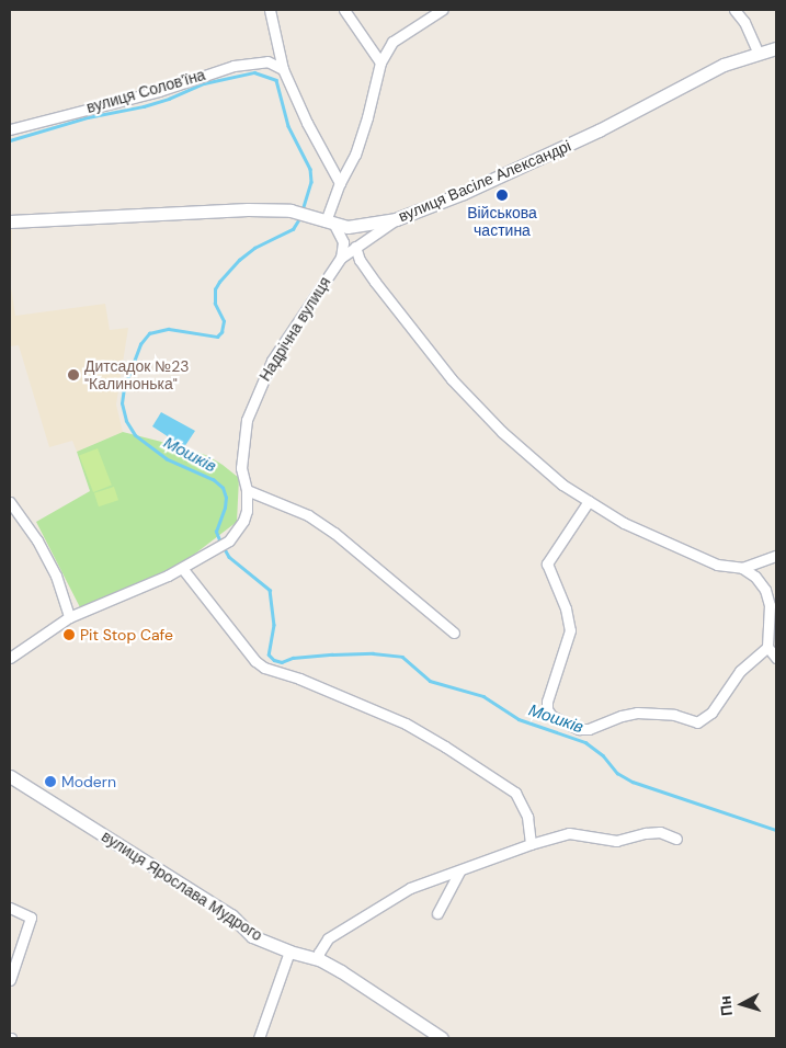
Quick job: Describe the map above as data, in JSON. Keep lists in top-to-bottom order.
{
  "streets": {
    "main road": ["вулиця Васіле Александрі", "вулиця Ярослава Мудрого"],
    "street": ["вулиця Солов'їна", "Надрічна вулиця"]
  },
  "crossings": [
    ["вулиця Васіле Александрі", "Надрічна вулиця"]
  ],
  "water": ["Мошків"],
  "places": [
    "Військова частина",
    "Дитсадок №23 \"Калинонька\"",
    "Pit Stop Cafe",
    "Modern"
  ],
  "north": "left"
}
